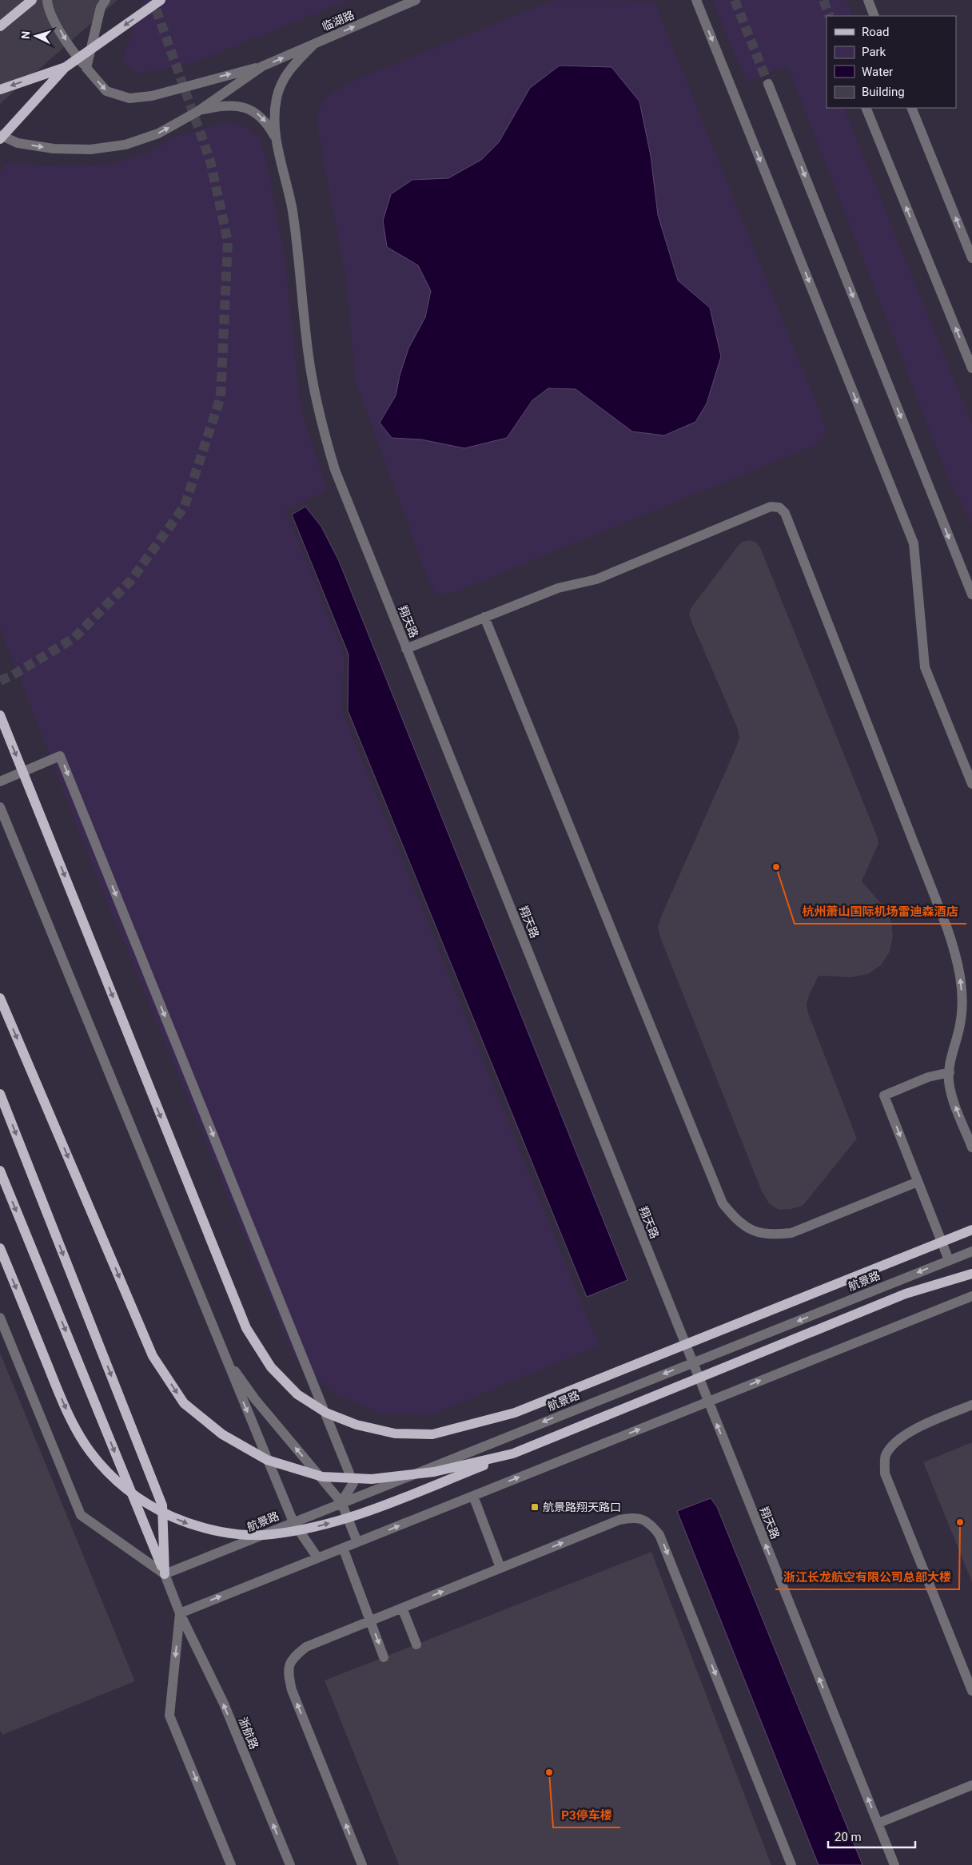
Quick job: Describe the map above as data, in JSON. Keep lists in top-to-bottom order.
{
  "streets": {
    "street": [
      "临湖路",
      "翔天路",
      "航景路",
      "浙航路"
    ]
  },
  "crossings": [
    ["翔天路", "航景路"],
    ["航景路", "浙航路"]
  ],
  "one_way": ["临湖路"],
  "places": {
    "other": ["杭州萧山国际机场雷迪森酒店", "浙江长龙航空有限公司总部大楼", "P3停车楼"],
    "transit": ["航景路翔天路口"]
  },
  "legend": [
    "Road",
    "Park",
    "Water",
    "Building"
  ],
  "scale_bar": "20 m",
  "north": "left"
}
